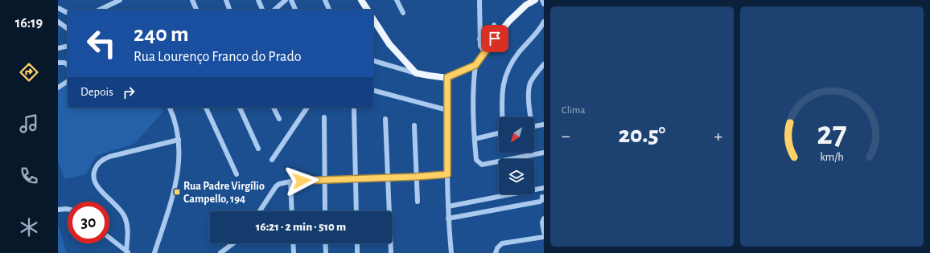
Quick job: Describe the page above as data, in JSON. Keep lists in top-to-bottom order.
{
  "places": {
    "transit": ["Rua Padre Virgílio Campello, 194"]
  },
  "north": "bottom left",
  "page": {
    "tabs": "16:19",
    "tile": "Clima",
    "turn": ["240 m", "Rua Lourenço Franco do Prado"],
    "then": "Depois",
    "heat": ["−", "20.5°", "+"],
    "limit": "30",
    "trip": "16:21 · 2 min · 510 m",
    "gauge": ["27", "km/h"]
  }
}
